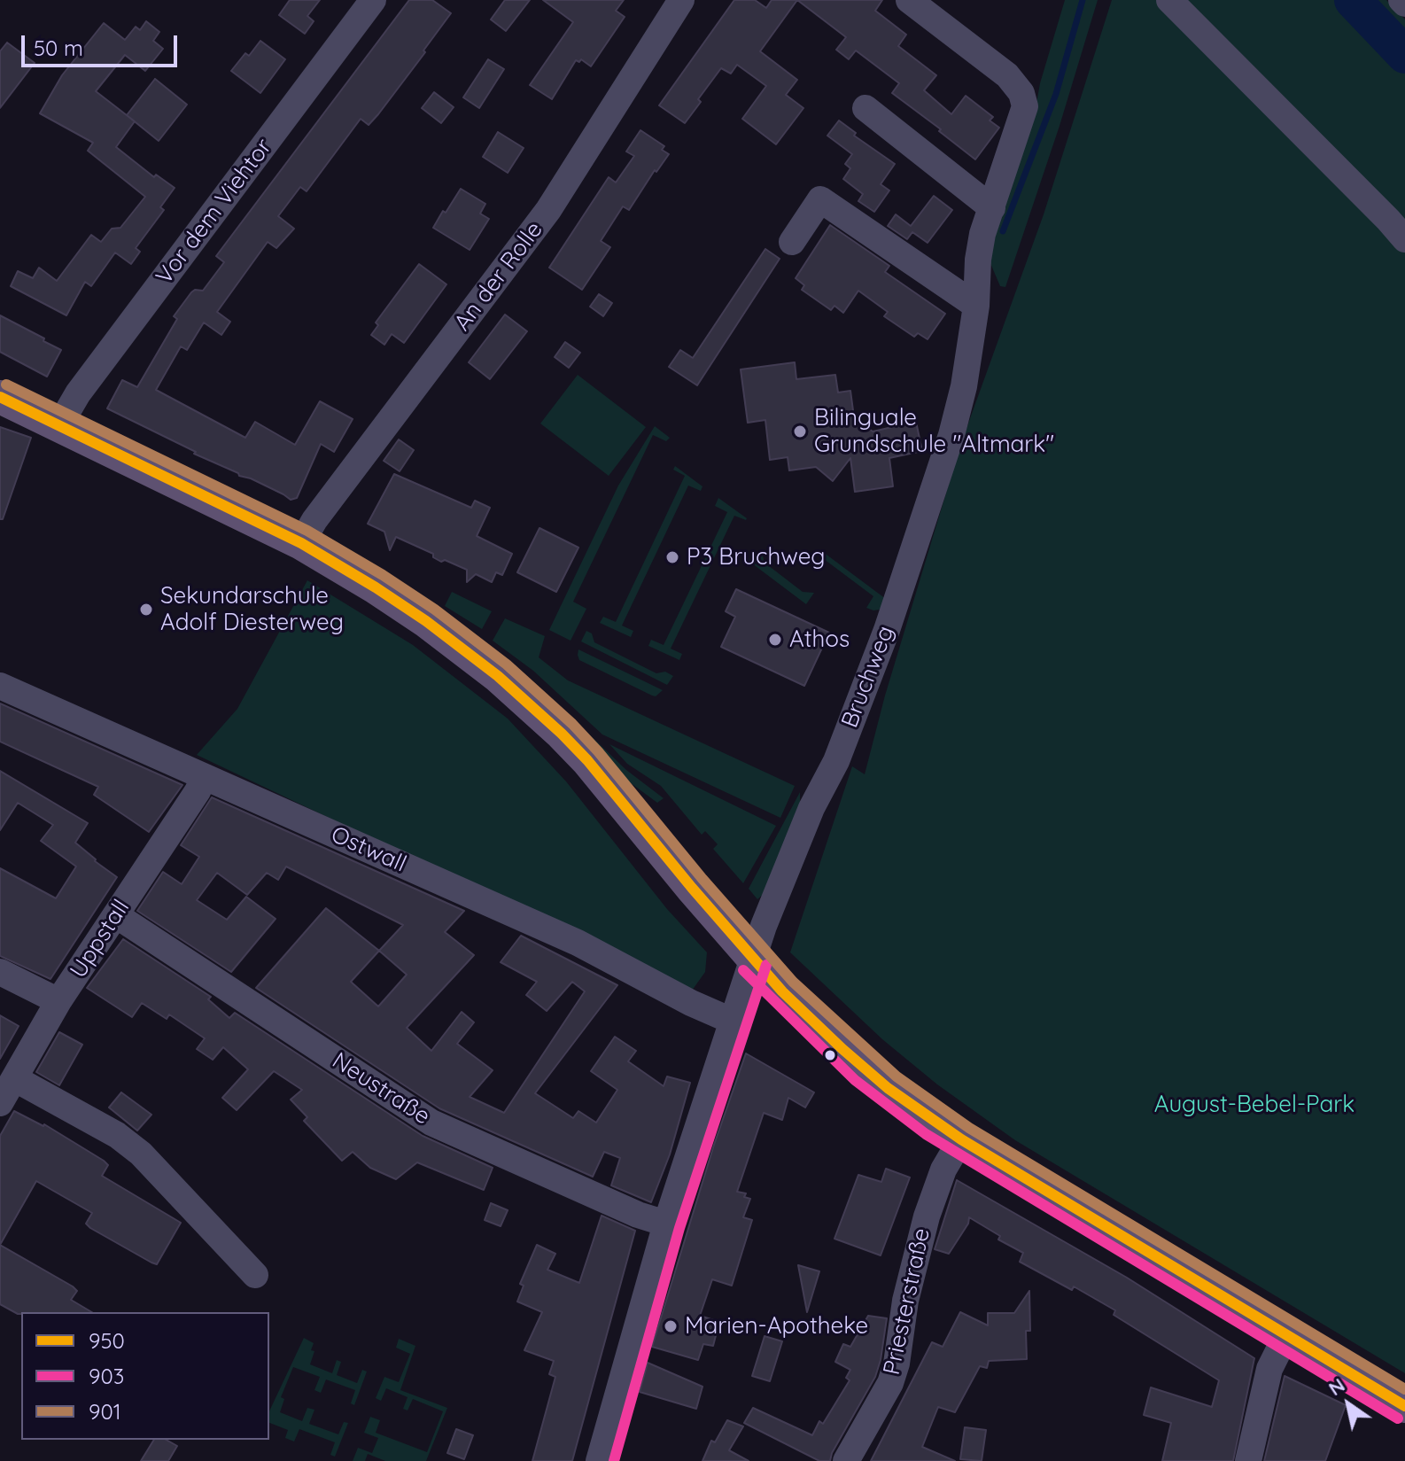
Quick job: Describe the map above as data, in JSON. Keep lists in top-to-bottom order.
{
  "streets": {
    "street": [
      "Vor dem Viehtor",
      "An der Rolle",
      "Bruchweg",
      "Ostwall",
      "Uppstall",
      "Neustraße",
      "Priesterstraße"
    ]
  },
  "crossings": [
    ["Bruchweg", "Ostwall"],
    ["Bruchweg", "Neustraße"],
    ["Ostwall", "Uppstall"],
    ["Uppstall", "Neustraße"]
  ],
  "parks": ["August-Bebel-Park"],
  "places": [
    "Bilinguale Grundschule \"Altmark\"",
    "P3 Bruchweg",
    "Sekundarschule Adolf Diesterweg",
    "Athos",
    "Marien-Apotheke"
  ],
  "lines": ["transit line 901", "transit line 950", "transit line 903"],
  "legend": ["950", "903", "901"],
  "scale_bar": "50 m",
  "north": "top left"
}
